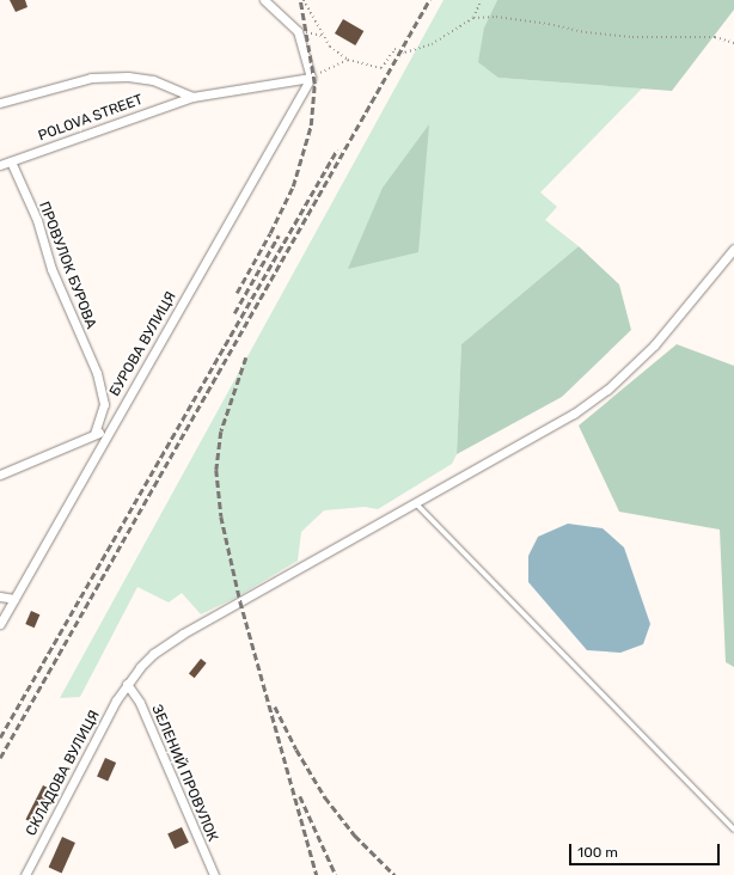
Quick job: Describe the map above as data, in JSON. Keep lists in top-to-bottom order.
{
  "streets": {
    "street": [
      "POLOVA STREET",
      "ПРОВУЛОК БУРОВА",
      "БУРОВА ВУЛИЦЯ",
      "СКЛАДОВА ВУЛИЦЯ",
      "ЗЕЛЕНИЙ ПРОВУЛОК"
    ]
  },
  "crossings": [
    ["POLOVA STREET", "ПРОВУЛОК БУРОВА"],
    ["POLOVA STREET", "БУРОВА ВУЛИЦЯ"],
    ["СКЛАДОВА ВУЛИЦЯ", "ЗЕЛЕНИЙ ПРОВУЛОК"]
  ],
  "scale_bar": "100 m"
}
